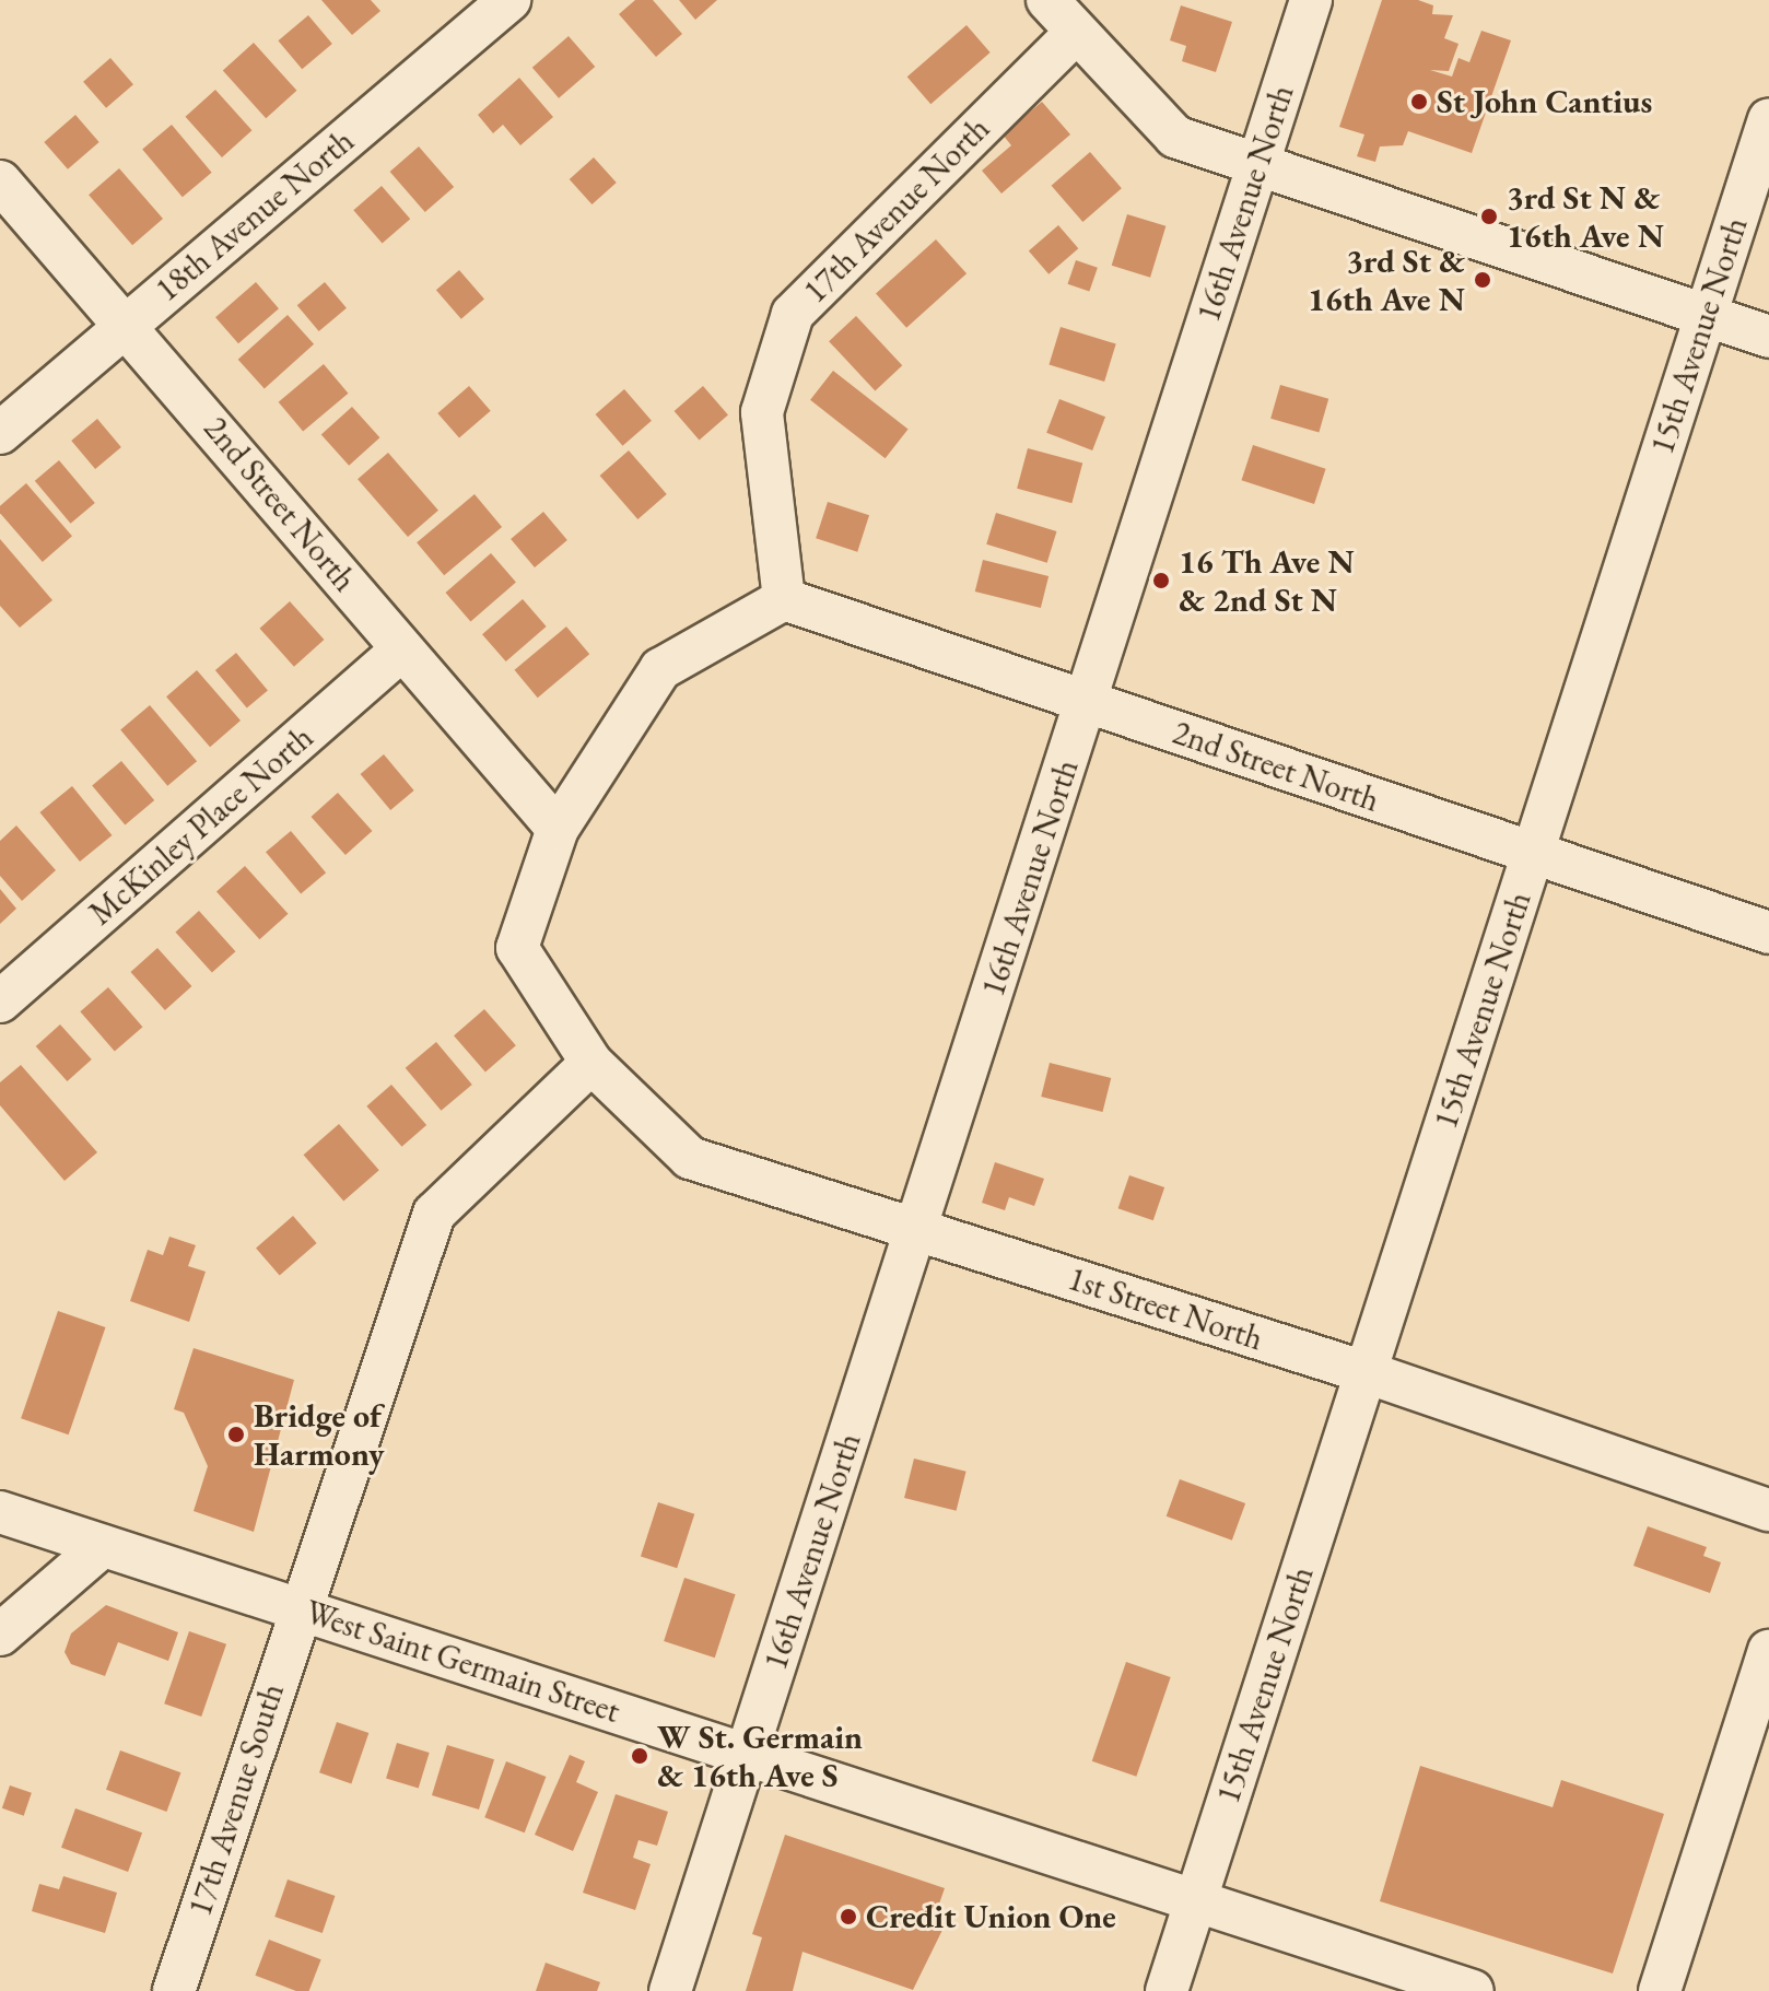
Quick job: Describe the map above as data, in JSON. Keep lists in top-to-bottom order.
{
  "streets": {
    "street": [
      "16th Avenue North",
      "17th Avenue North",
      "18th Avenue North",
      "15th Avenue North",
      "2nd Street North",
      "McKinley Place North",
      "1st Street North",
      "West Saint Germain Street",
      "17th Avenue South"
    ]
  },
  "crossings": [
    ["16th Avenue North", "2nd Street North"],
    ["16th Avenue North", "1st Street North"],
    ["16th Avenue North", "West Saint Germain Street"],
    ["17th Avenue North", "2nd Street North"],
    ["18th Avenue North", "2nd Street North"],
    ["15th Avenue North", "2nd Street North"],
    ["15th Avenue North", "1st Street North"],
    ["15th Avenue North", "West Saint Germain Street"],
    ["2nd Street North", "McKinley Place North"],
    ["West Saint Germain Street", "17th Avenue South"]
  ],
  "places": [
    "St John Cantius",
    "3rd St N & 16th Ave N",
    "3rd St & 16th Ave N",
    "16 Th Ave N & 2nd St N",
    "Bridge of Harmony",
    "W St. Germain & 16th Ave S",
    "Credit Union One"
  ]
}
